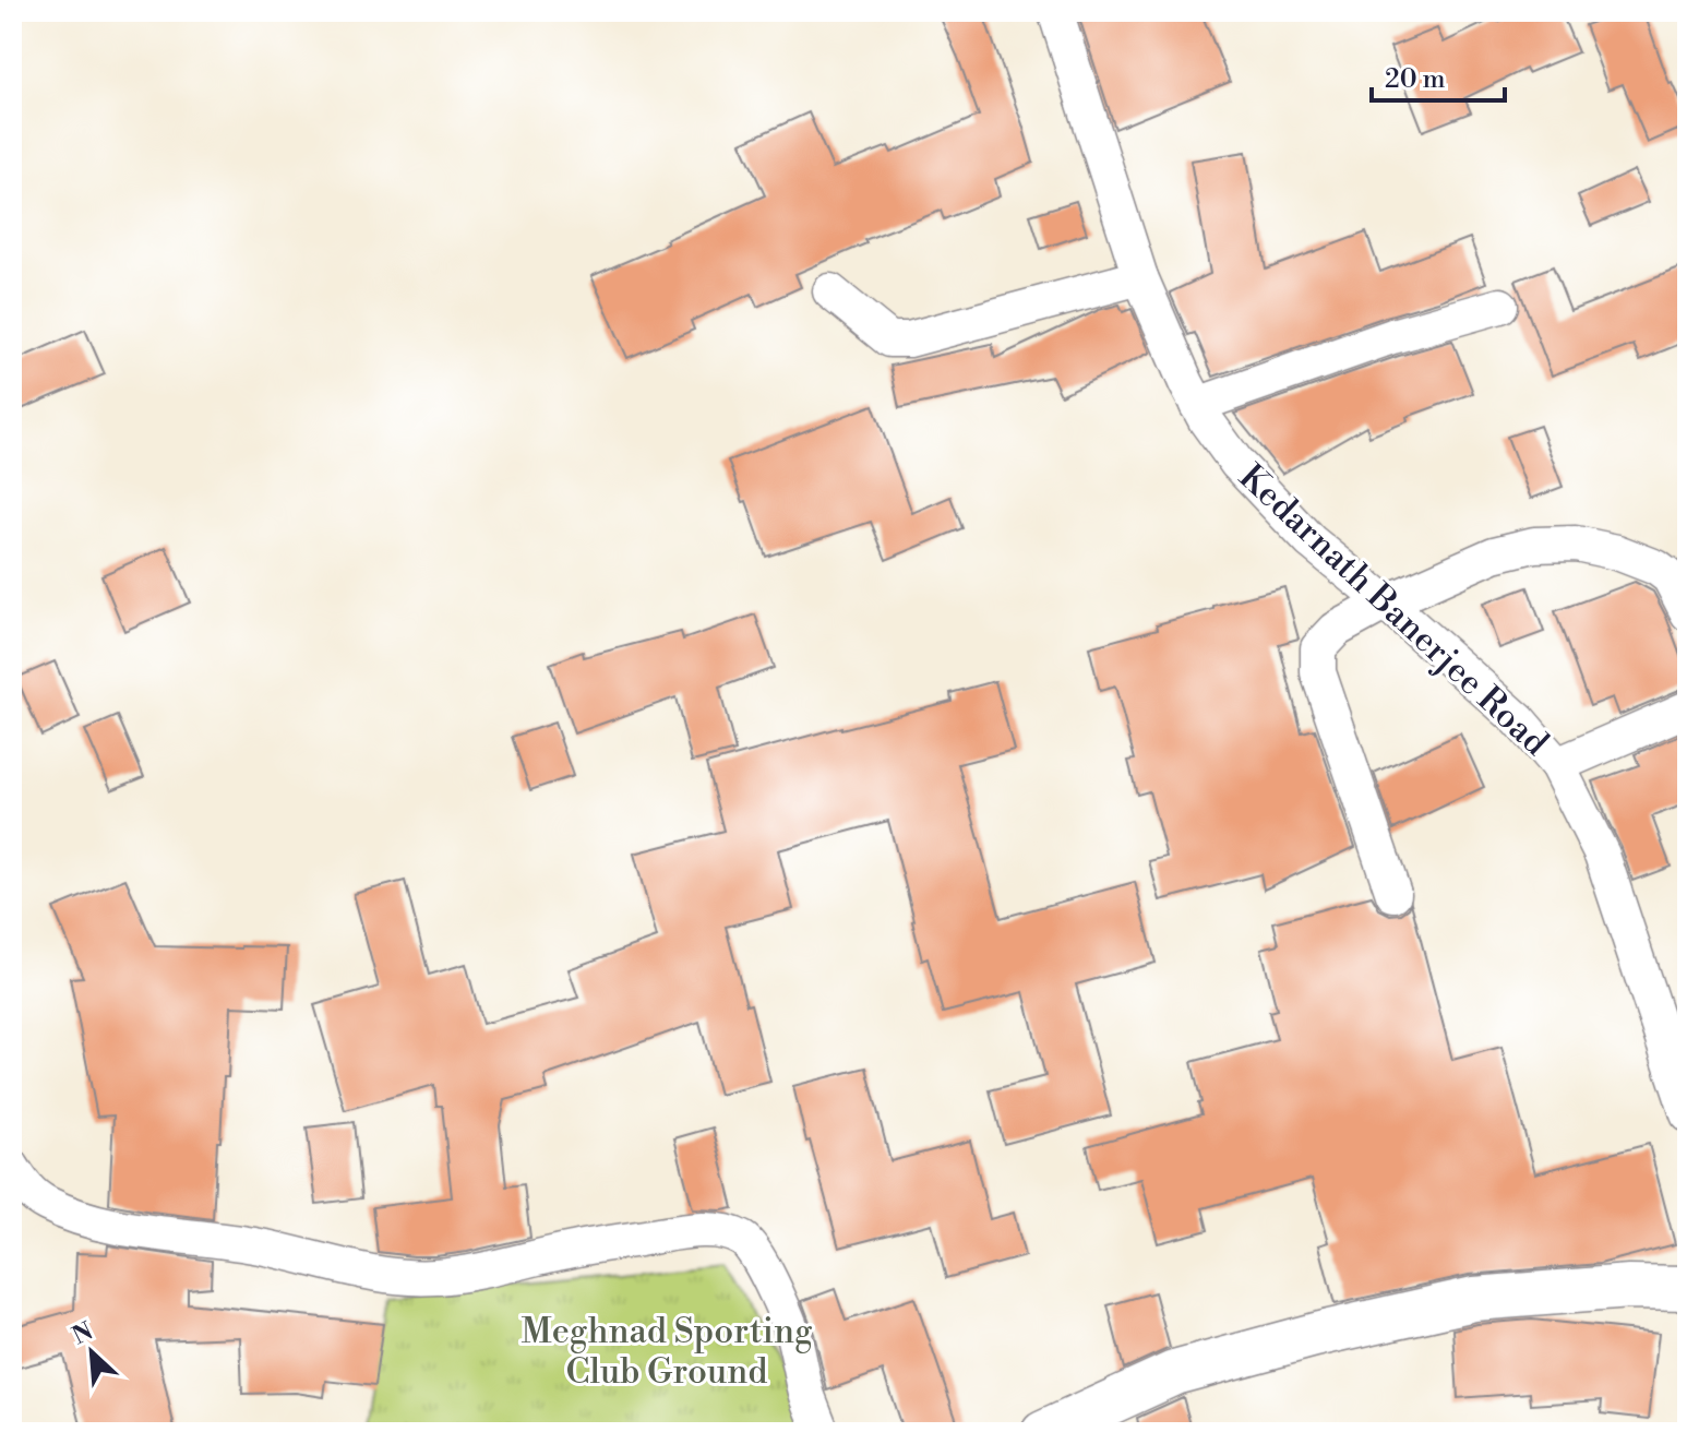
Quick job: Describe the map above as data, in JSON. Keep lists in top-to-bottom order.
{
  "streets": {
    "street": ["Kedarnath Banerjee Road"]
  },
  "parks": ["Meghnad Sporting Club Ground"],
  "scale_bar": "20 m",
  "north": "top left"
}
